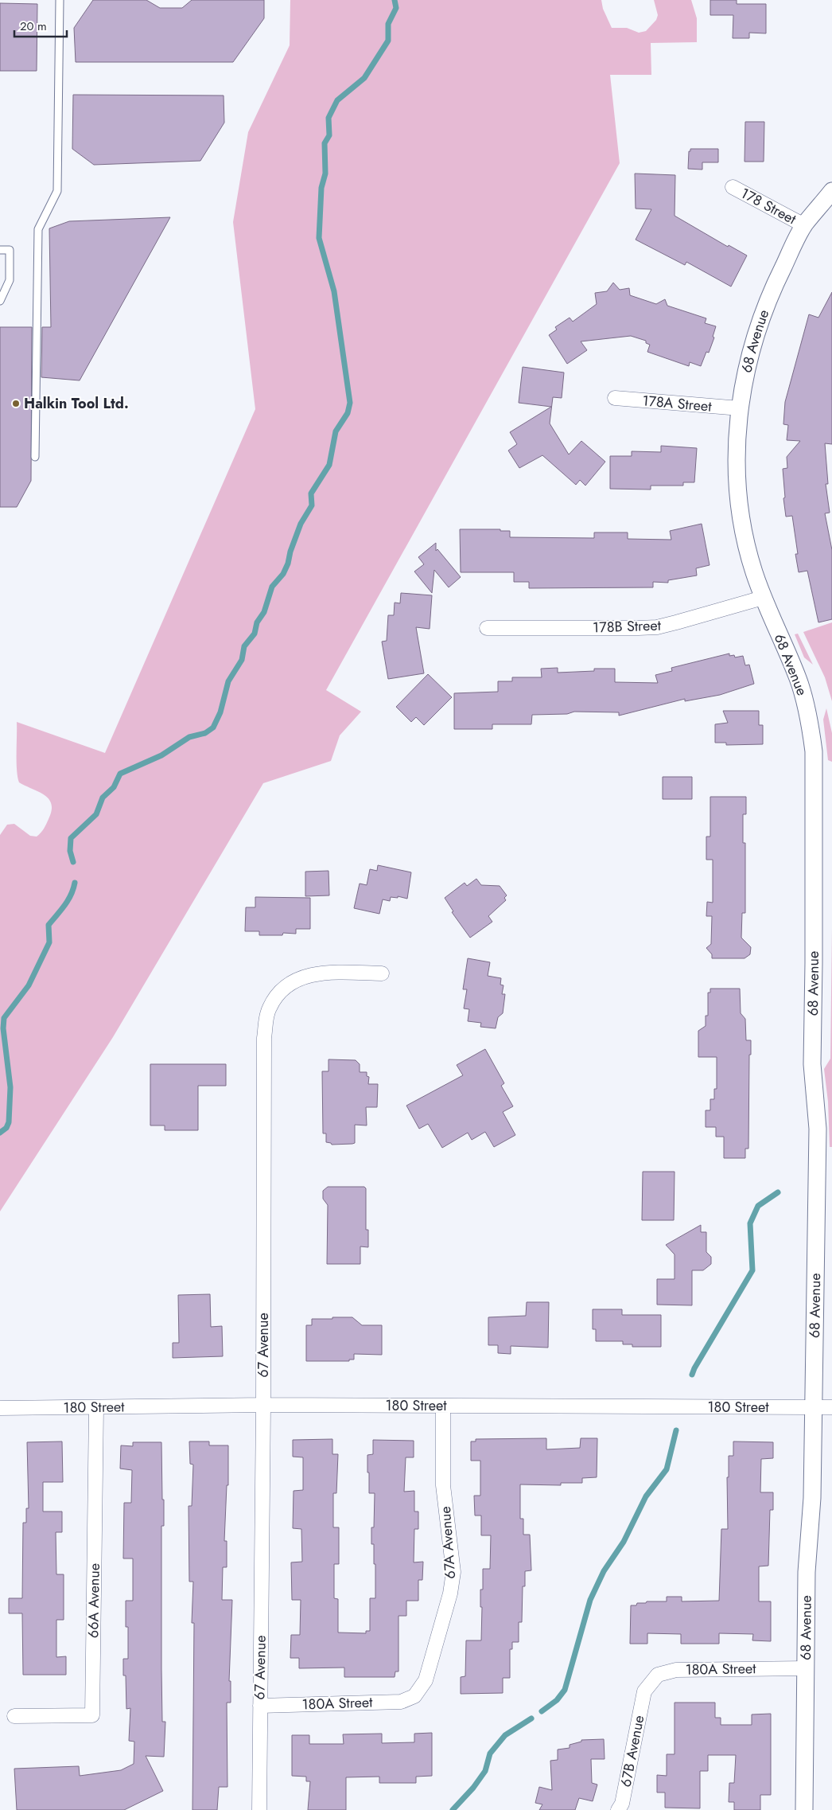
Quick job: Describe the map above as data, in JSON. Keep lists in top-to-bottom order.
{
  "streets": {
    "street": [
      "178 Street",
      "68 Avenue",
      "178A Street",
      "178B Street",
      "67 Avenue",
      "180 Street",
      "67A Avenue",
      "66A Avenue",
      "180A Street",
      "67B Avenue"
    ]
  },
  "crossings": [
    ["178 Street", "68 Avenue"],
    ["68 Avenue", "178A Street"],
    ["68 Avenue", "178B Street"],
    ["68 Avenue", "180 Street"],
    ["68 Avenue", "180A Street"],
    ["67 Avenue", "180 Street"],
    ["67 Avenue", "180A Street"],
    ["180 Street", "67A Avenue"],
    ["180 Street", "66A Avenue"],
    ["67A Avenue", "180A Street"],
    ["180A Street", "67B Avenue"]
  ],
  "places": ["Halkin Tool Ltd."],
  "scale_bar": "20 m"
}
